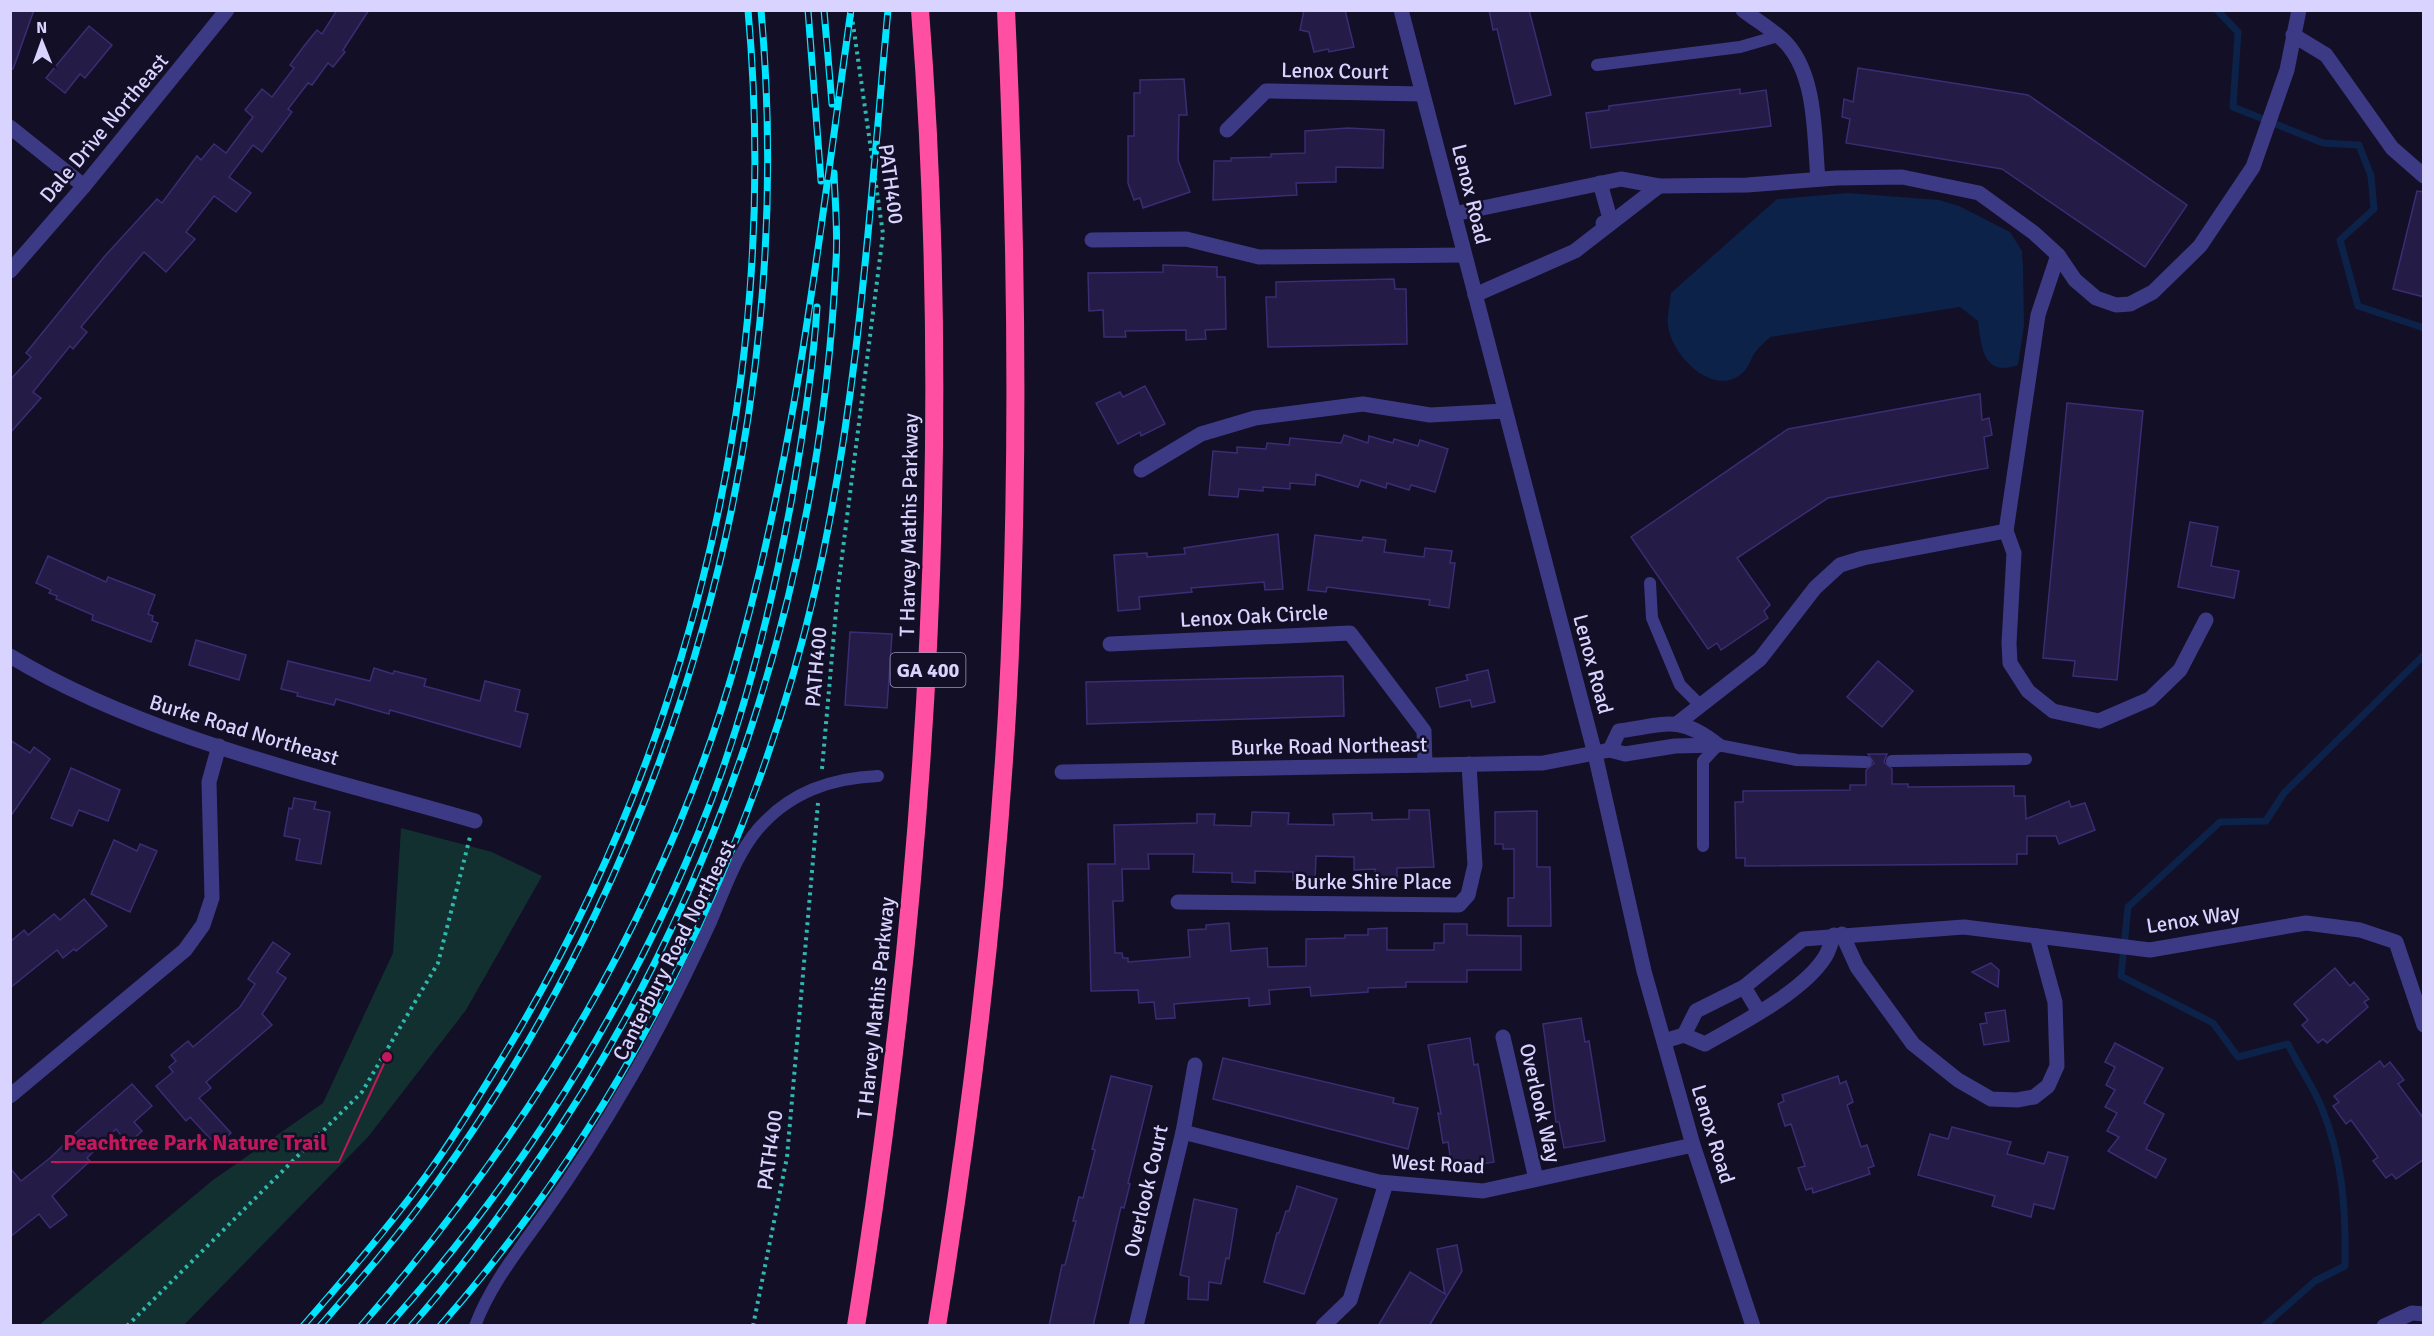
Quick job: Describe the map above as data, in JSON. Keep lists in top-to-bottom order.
{
  "streets": {
    "highway": ["T Harvey Mathis Parkway", "GA 400"],
    "street": [
      "Lenox Court",
      "Dale Drive Northeast",
      "Lenox Road",
      "Lenox Oak Circle",
      "Burke Road Northeast",
      "Burke Shire Place",
      "Lenox Way",
      "Overlook Way",
      "West Road",
      "Overlook Court"
    ],
    "lane": ["Canterbury Road Northeast"],
    "path": ["PATH400"]
  },
  "crossings": [
    ["Lenox Court", "Lenox Road"],
    ["PATH400", "Canterbury Road Northeast"],
    ["Lenox Road", "Burke Road Northeast"],
    ["Lenox Road", "West Road"],
    ["Lenox Oak Circle", "Burke Road Northeast"],
    ["Burke Road Northeast", "Burke Shire Place"],
    ["Overlook Way", "West Road"],
    ["West Road", "Overlook Court"]
  ],
  "places": ["Peachtree Park Nature Trail"],
  "north": "top"
}
